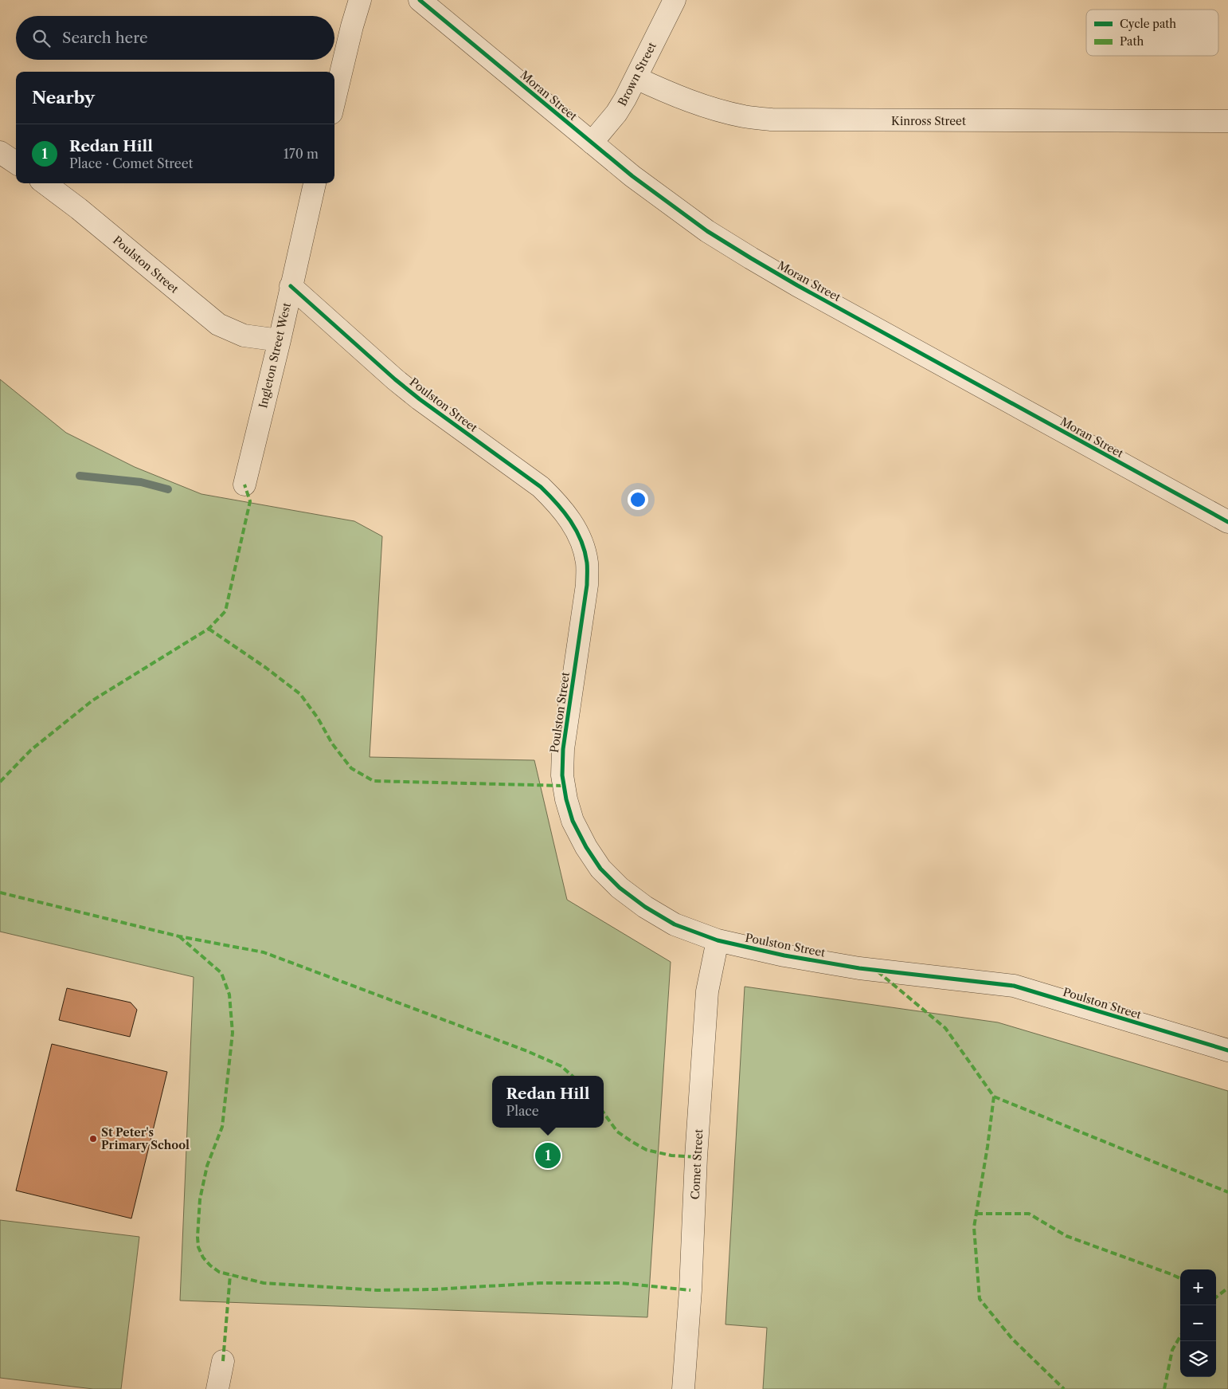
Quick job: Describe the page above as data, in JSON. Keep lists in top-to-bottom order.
{
  "streets": {
    "street": [
      "Brown Street",
      "Moran Street",
      "Kinross Street",
      "Poulston Street",
      "Ingleton Street West",
      "Comet Street"
    ]
  },
  "crossings": [
    ["Brown Street", "Moran Street"],
    ["Brown Street", "Kinross Street"],
    ["Poulston Street", "Ingleton Street West"],
    ["Poulston Street", "Comet Street"]
  ],
  "places": ["St Peter's Primary School"],
  "legend": ["Cycle path", "Path"],
  "page": {
    "search": "Search here",
    "heading": "Nearby",
    "list": [
      {
        "mark": "1",
        "name": "Redan Hill",
        "note": "Place · Comet Street",
        "value": "170 m"
      }
    ],
    "popup": ["Redan Hill", "Place"],
    "pins": "1",
    "map_buttons": ["+", "−"]
  }
}
